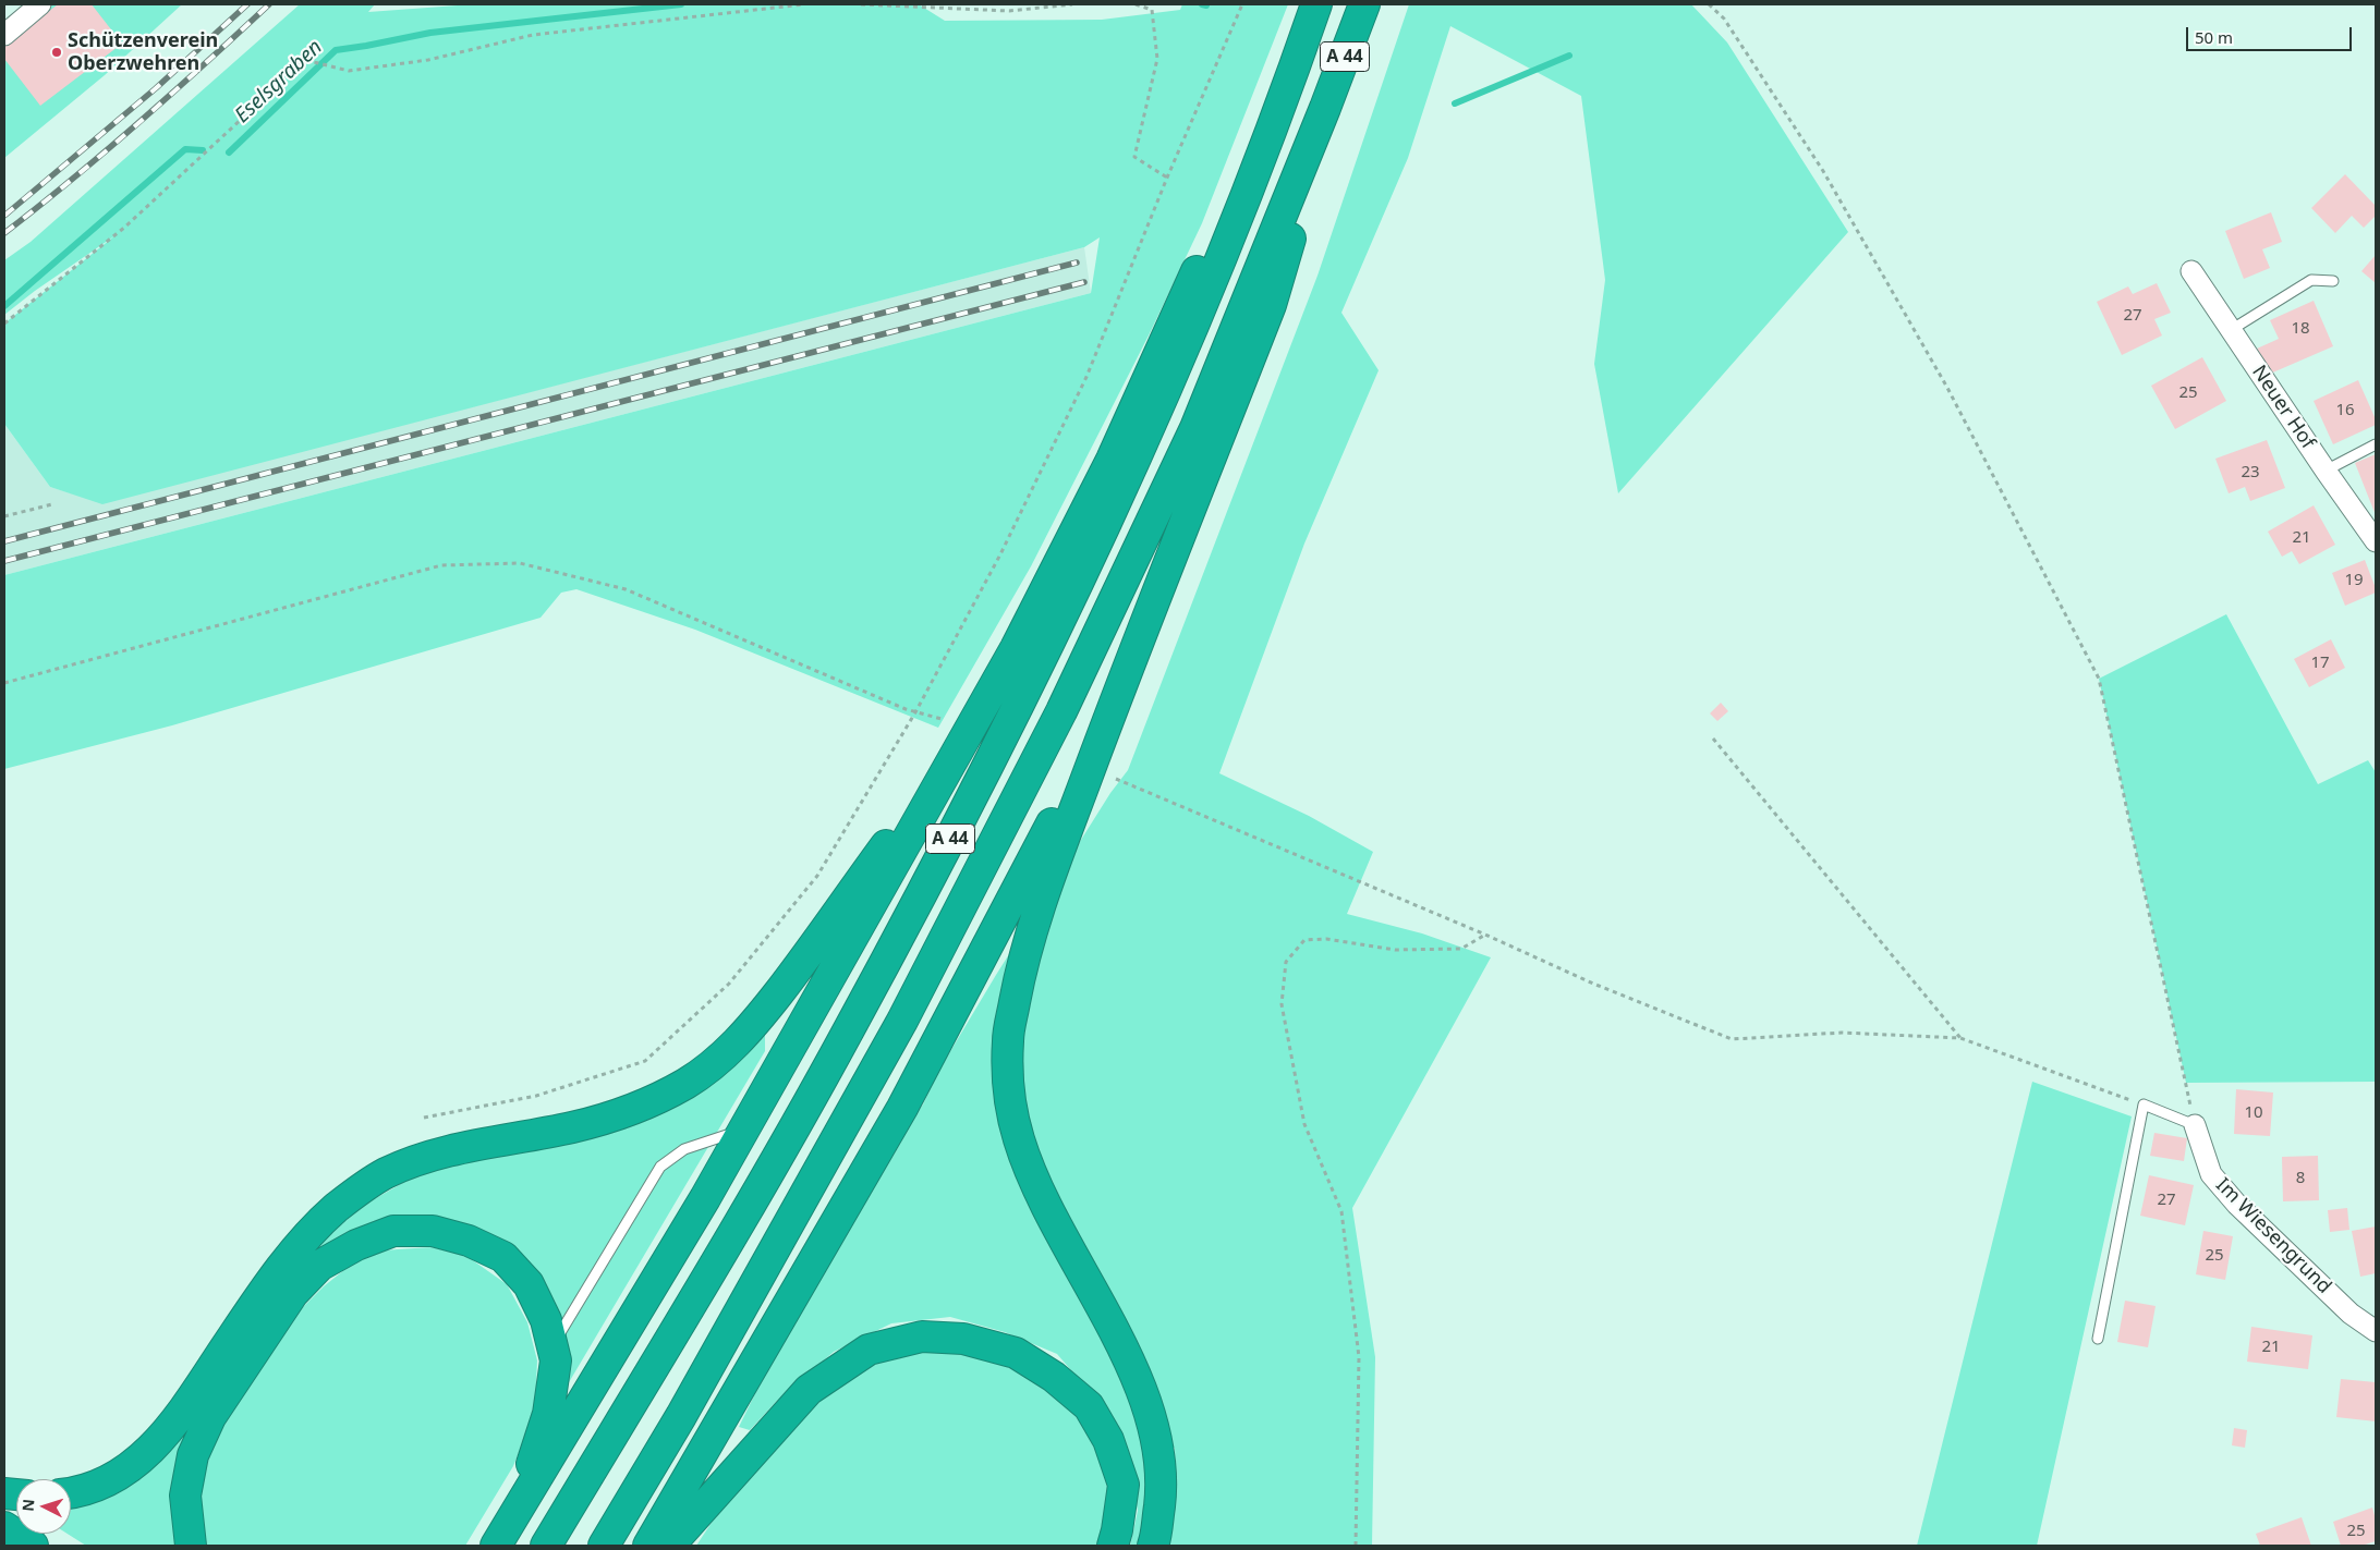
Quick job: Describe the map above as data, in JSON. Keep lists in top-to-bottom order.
{
  "streets": {
    "highway": ["A 44"],
    "street": ["Neuer Hof", "Im Wiesengrund"]
  },
  "water": ["Eselsgraben"],
  "places": ["Schützenverein Oberzwehren"],
  "house_numbers": [
    "27",
    "18",
    "25",
    "16",
    "23",
    "21",
    "19",
    "17",
    "10",
    "8",
    "27",
    "25",
    "21",
    "25"
  ],
  "scale_bar": "50 m",
  "north": "left"
}
